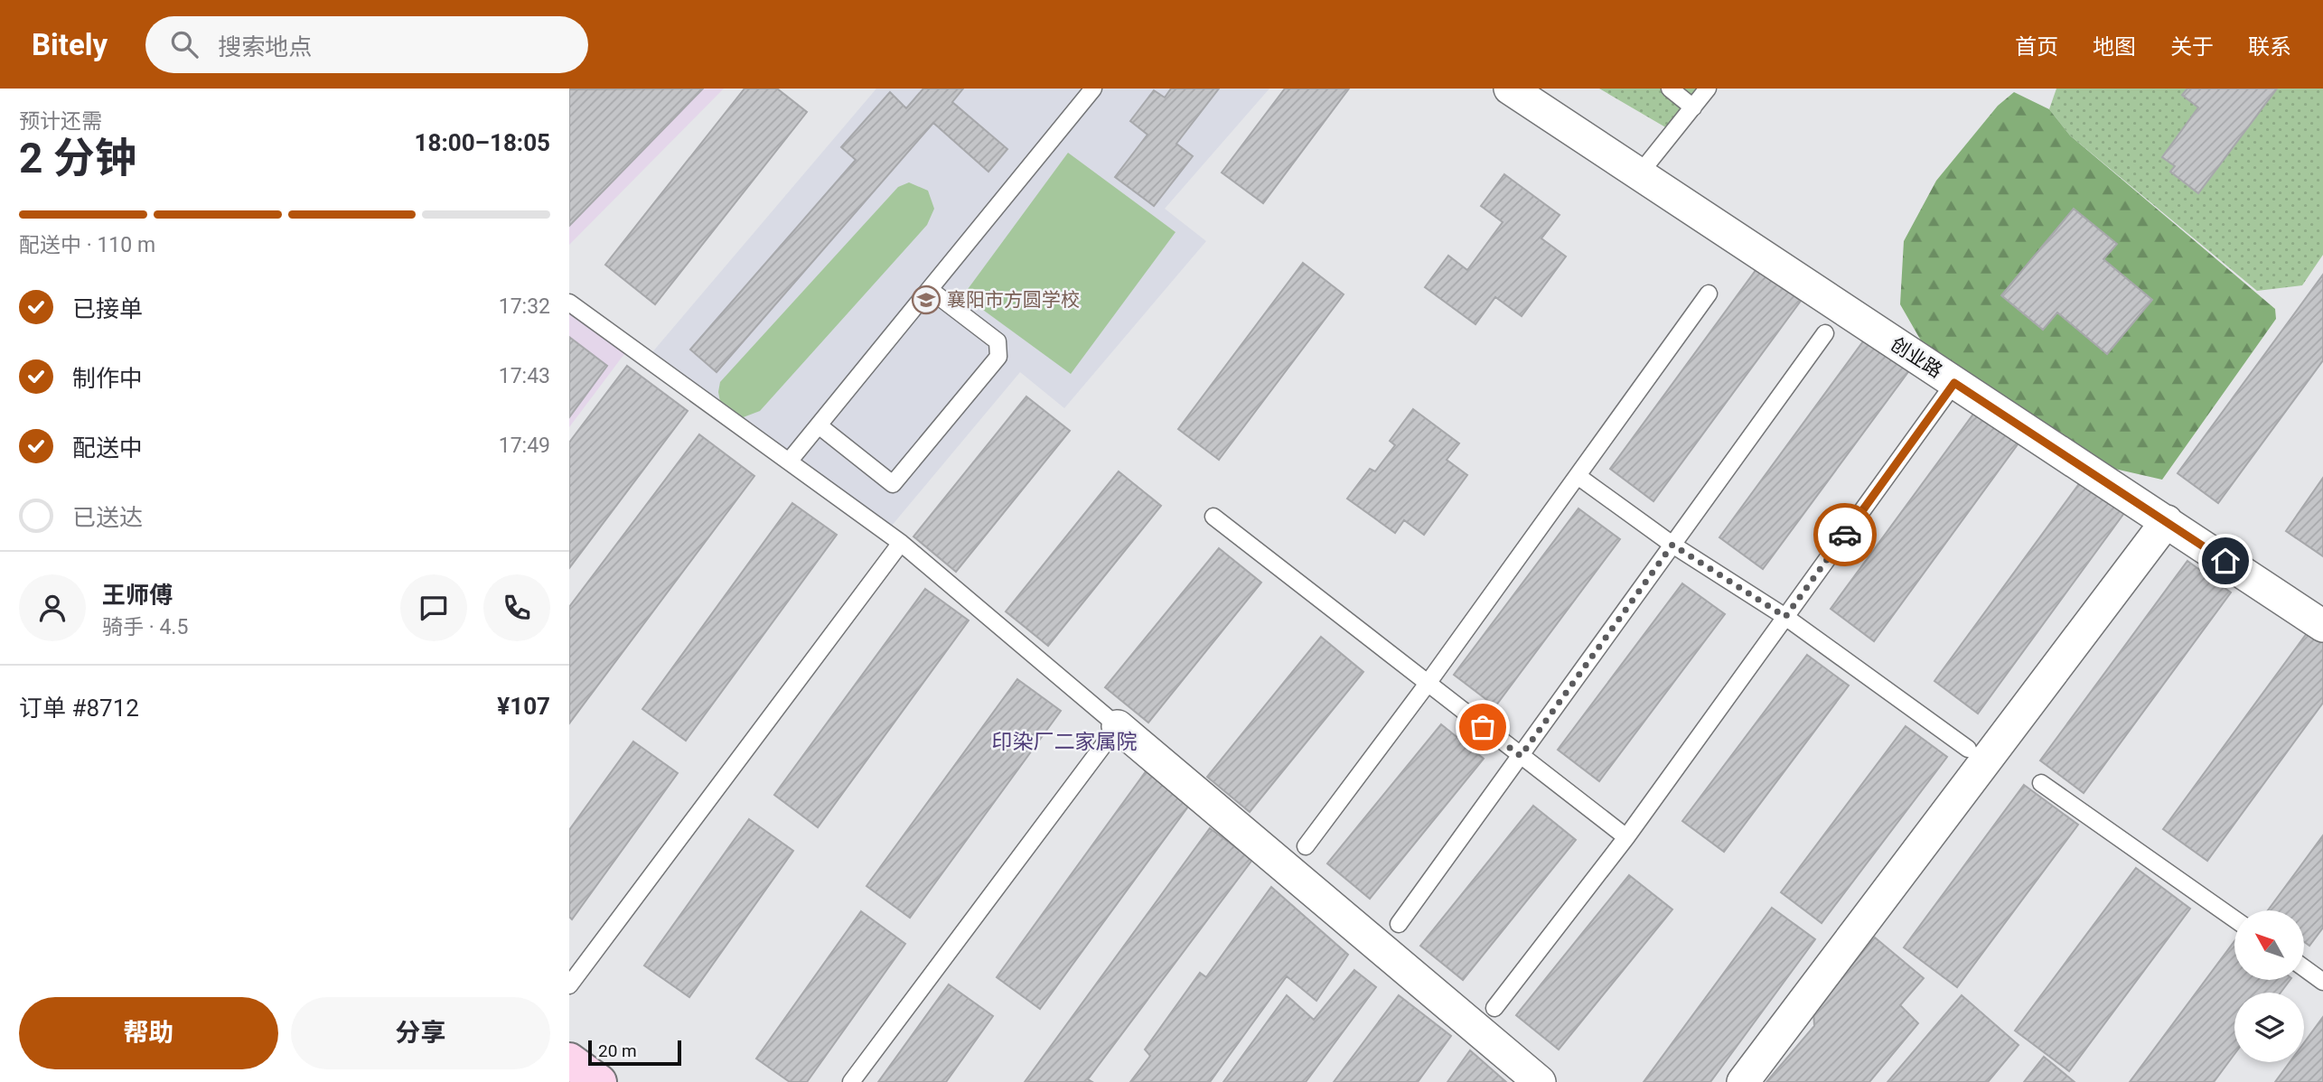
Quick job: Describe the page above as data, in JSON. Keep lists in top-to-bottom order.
{
  "streets": {
    "street": ["创业路"]
  },
  "districts": ["印染厂二家属院"],
  "places": {
    "school or university": ["襄阳市方圆学校"]
  },
  "scale_bar": "20 m",
  "north": "top left",
  "page": {
    "header": "Bitely",
    "search": "搜索地点",
    "nav": [
      "首页",
      "地图",
      "关于",
      "联系"
    ],
    "heading": ["2 分钟", "预计还需", "18:00–18:05"],
    "panel": [
      "王师傅",
      "骑手 · 4.5",
      "订单 #8712",
      "¥107"
    ],
    "bar": "配送中 · 110 m",
    "list": [
      ["已接单", "17:32"],
      ["制作中", "17:43"],
      ["配送中", "17:49"],
      "已送达"
    ],
    "buttons": ["帮助", "分享"],
    "scale": "20 m"
  }
}
